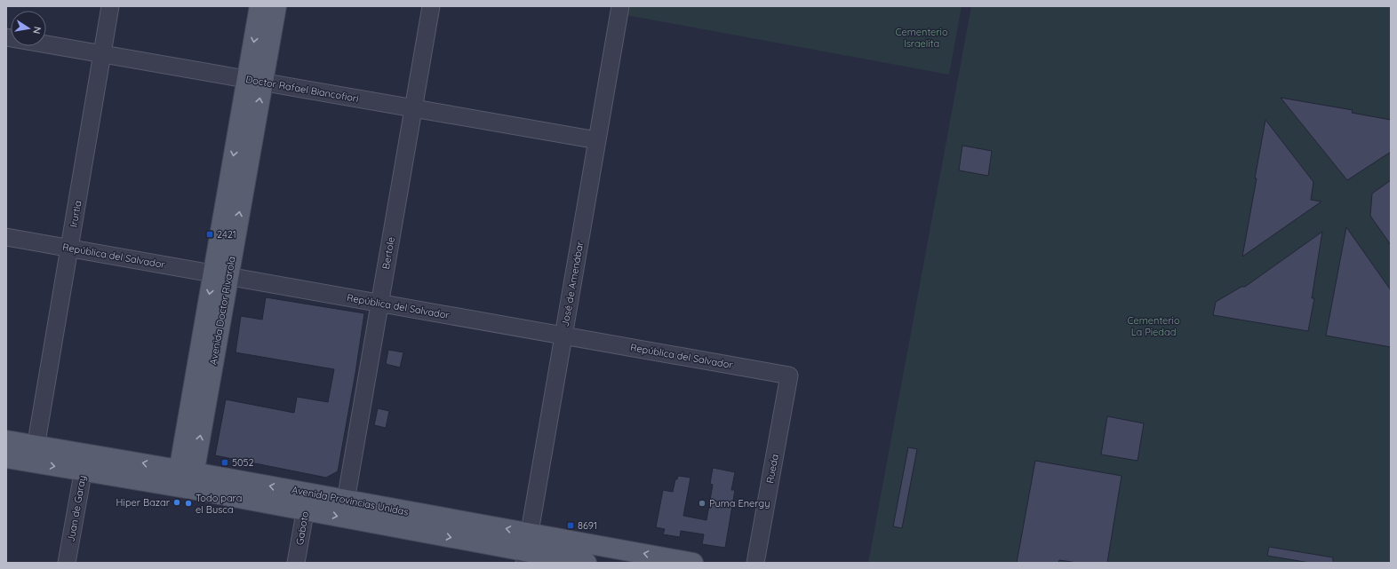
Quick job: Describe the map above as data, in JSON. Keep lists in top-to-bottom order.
{
  "streets": {
    "main road": ["Avenida Doctor Rivarola", "Avenida Provincias Unidas"],
    "street": [
      "Doctor Rafael Biancofiori",
      "Irurtia",
      "Bertole",
      "República del Salvador",
      "José de Amenábar",
      "Rueda",
      "Juan de Garay",
      "Gaboto"
    ]
  },
  "crossings": [
    ["Doctor Rafael Biancofiori", "Irurtia"],
    ["Doctor Rafael Biancofiori", "Bertole"],
    ["Doctor Rafael Biancofiori", "José de Amenábar"],
    ["Doctor Rafael Biancofiori", "Avenida Doctor Rivarola"],
    ["Irurtia", "República del Salvador"],
    ["Irurtia", "Avenida Provincias Unidas"],
    ["Bertole", "República del Salvador"],
    ["Bertole", "Avenida Provincias Unidas"],
    ["República del Salvador", "José de Amenábar"],
    ["República del Salvador", "Avenida Doctor Rivarola"],
    ["República del Salvador", "Rueda"],
    ["José de Amenábar", "Avenida Provincias Unidas"],
    ["Avenida Doctor Rivarola", "Avenida Provincias Unidas"],
    ["Avenida Provincias Unidas", "Juan de Garay"],
    ["Avenida Provincias Unidas", "Gaboto"]
  ],
  "parks": ["Cementerio Israelita", "Cementerio La Piedad"],
  "places": {
    "transit": ["2421", "5052", "8691"],
    "other": ["Hiper Bazar", "Todo para el Busca", "Puma Energy"]
  },
  "north": "right"
}
